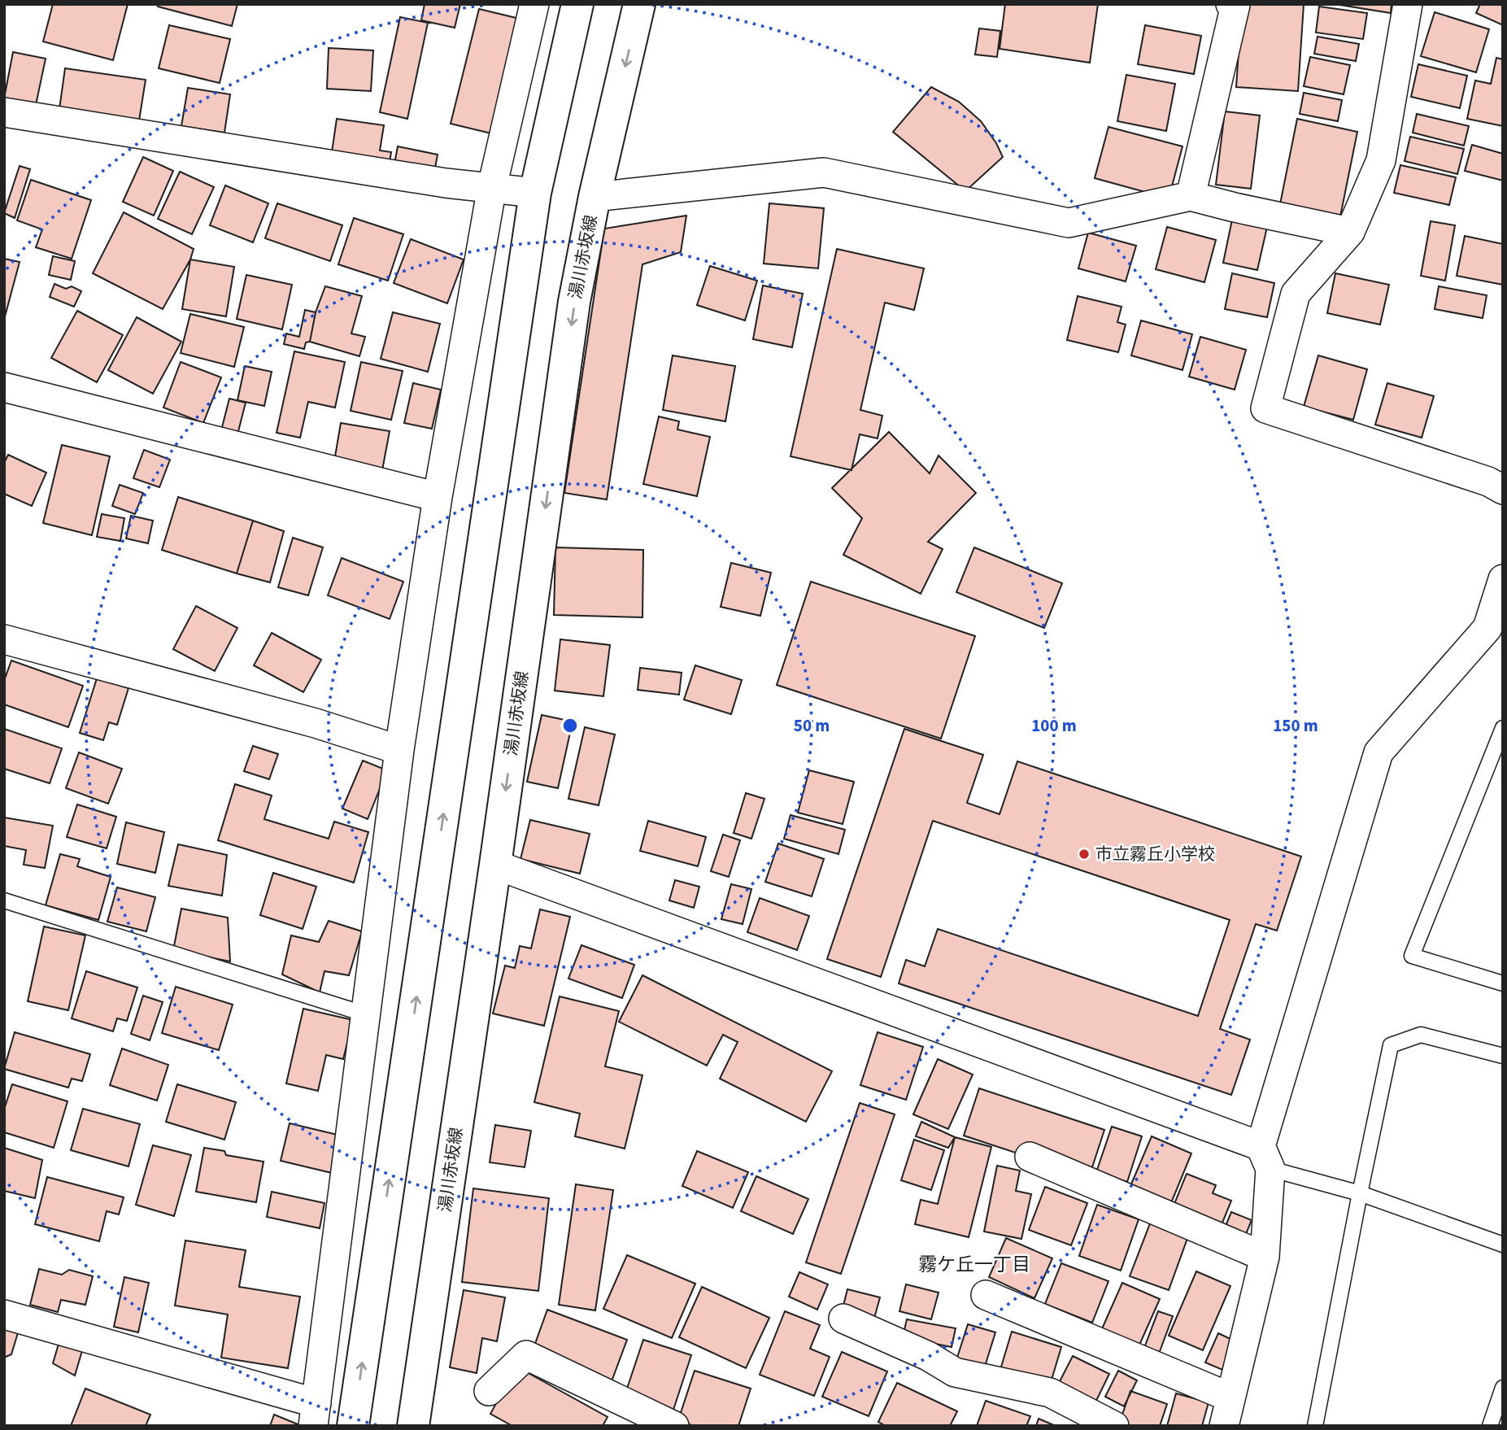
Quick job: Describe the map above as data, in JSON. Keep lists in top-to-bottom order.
{
  "streets": {
    "main road": ["湯川赤坂線"]
  },
  "districts": ["霧ケ丘一丁目"],
  "places": ["市立霧丘小学校"],
  "rings": ["50 m", "100 m", "150 m"]
}
